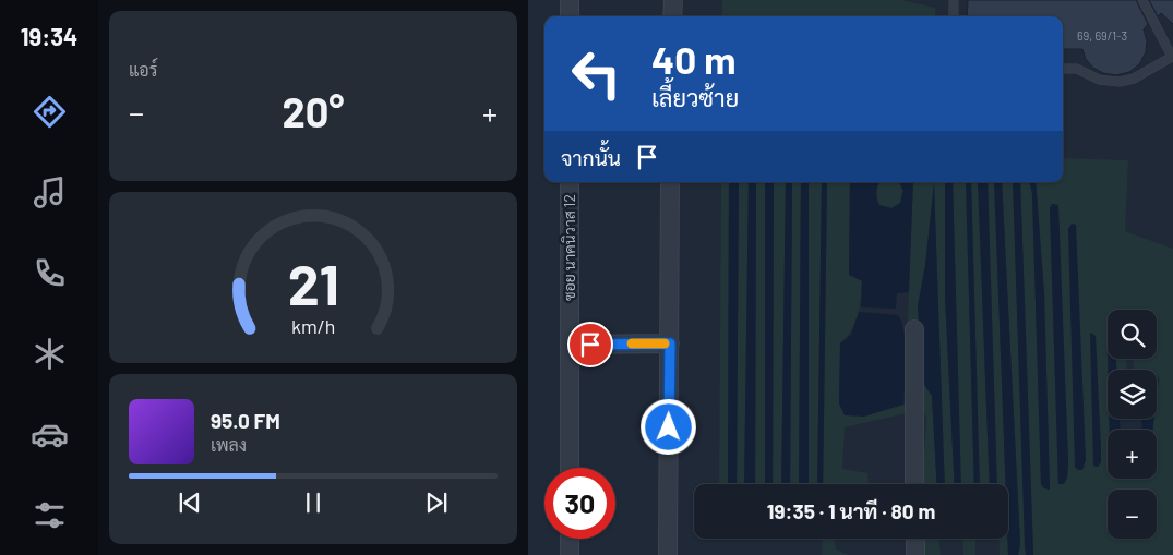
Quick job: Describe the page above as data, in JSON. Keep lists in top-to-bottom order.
{
  "streets": {
    "street": ["ซอย นาคนิวาส 12"]
  },
  "house_numbers": ["69, 69/1-3"],
  "page": {
    "tabs": "19:34",
    "tile": "แอร์",
    "turn": ["40 m", "เลี้ยวซ้าย"],
    "heat": ["−", "20°", "+"],
    "then": "จากนั้น",
    "map_buttons": ["+", "−"],
    "song": ["95.0 FM", "เพลง"],
    "limit": "30",
    "trip": "19:35 · 1 นาที · 80 m",
    "gauge": ["21", "km/h"]
  }
}
